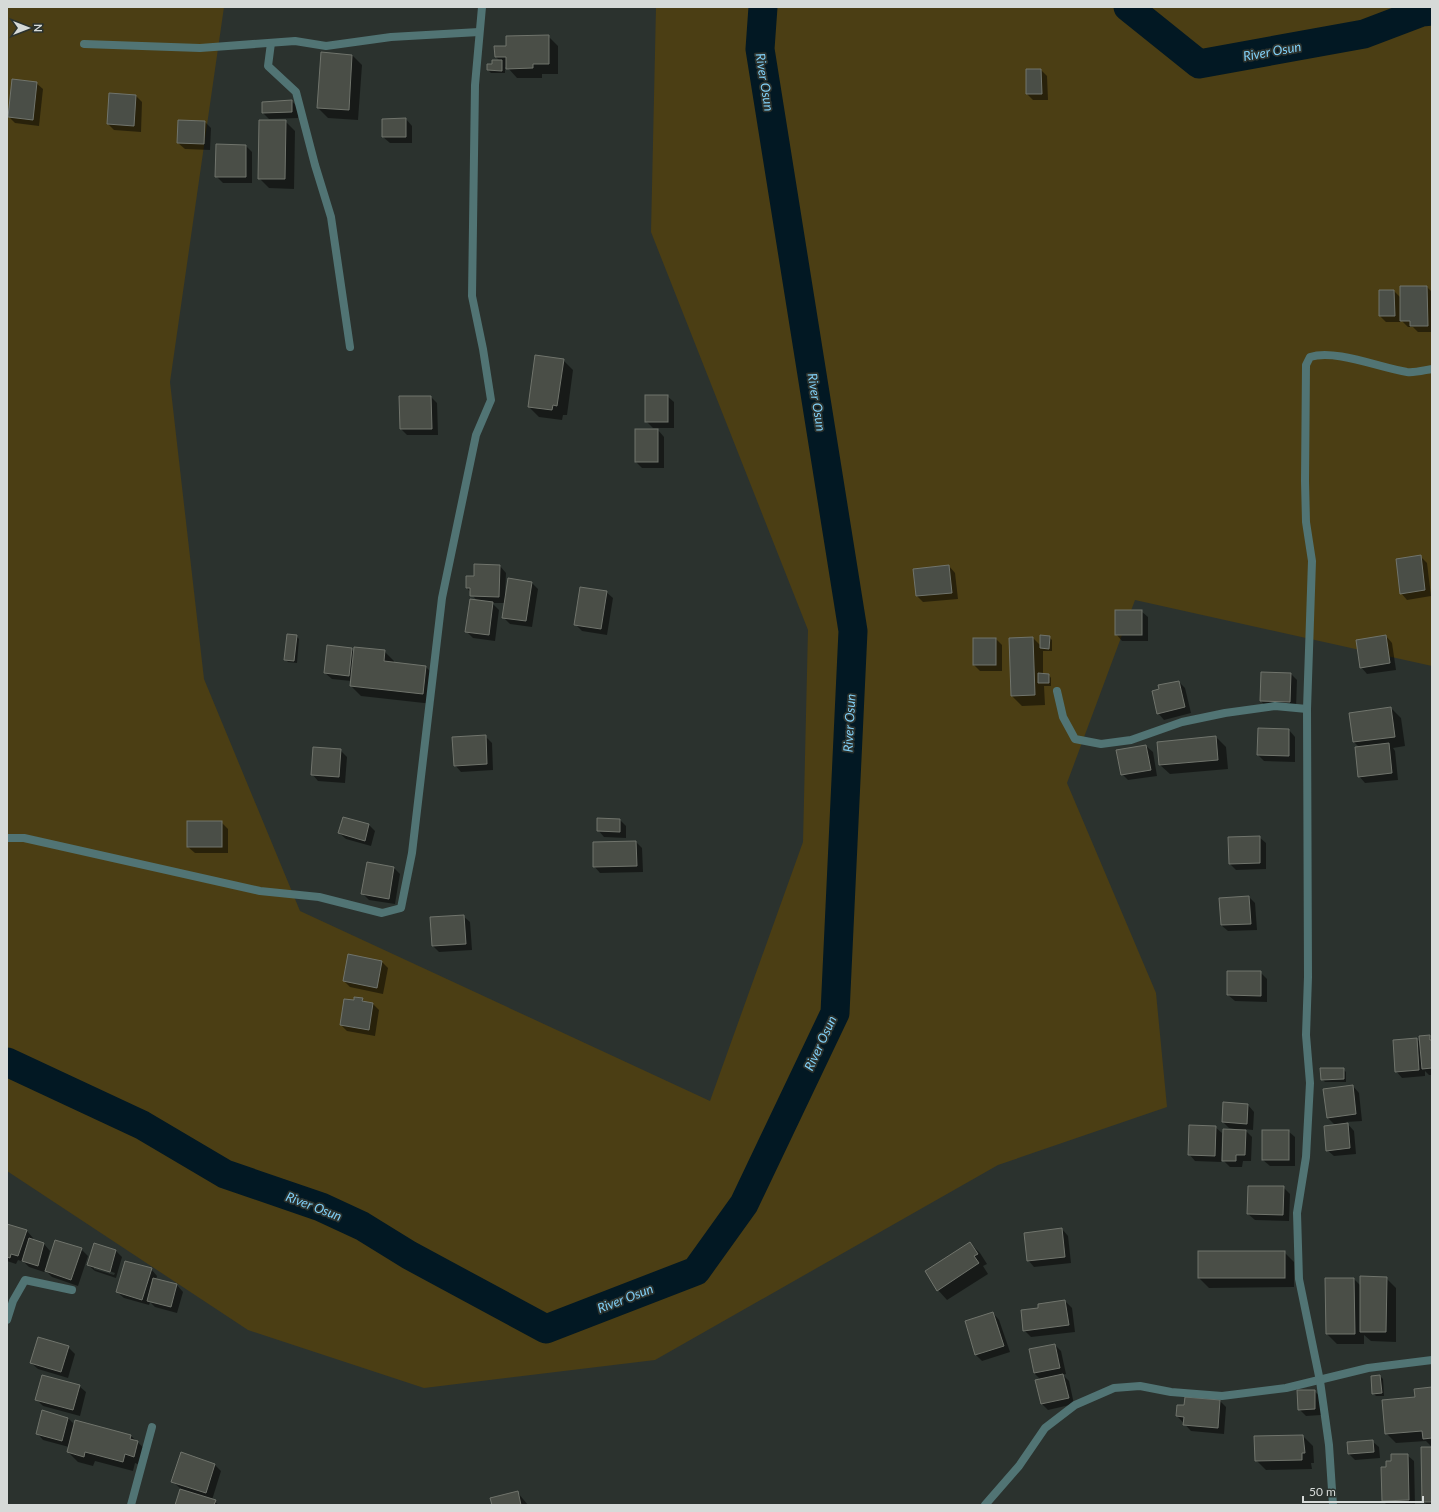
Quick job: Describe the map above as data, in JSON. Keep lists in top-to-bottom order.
{
  "water": ["River Osun"],
  "scale_bar": "50 m",
  "north": "right"
}
